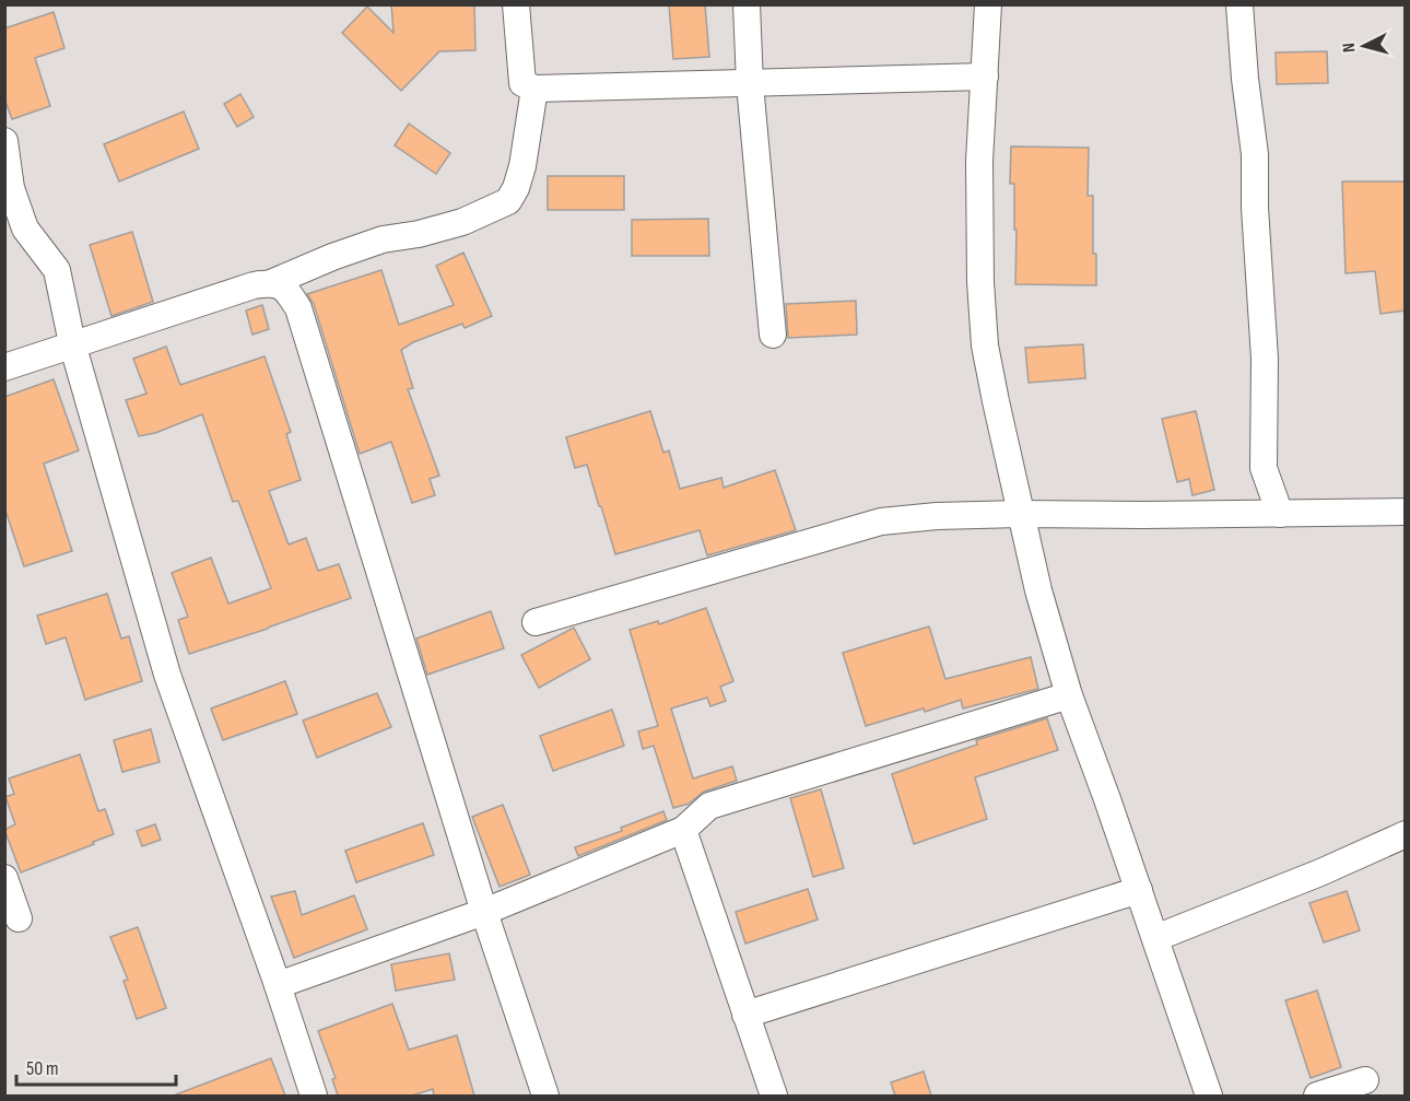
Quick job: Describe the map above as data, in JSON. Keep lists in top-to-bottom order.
{
  "scale_bar": "50 m",
  "north": "left"
}
